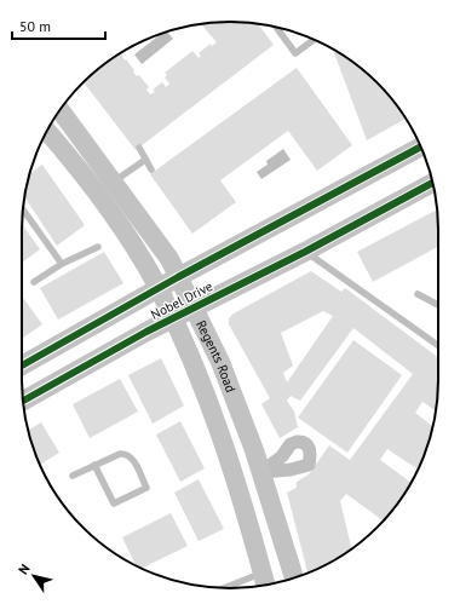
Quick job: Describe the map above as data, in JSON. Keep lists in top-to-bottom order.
{
  "streets": {
    "main road": ["Nobel Drive", "Regents Road"]
  },
  "crossings": [
    ["Nobel Drive", "Regents Road"]
  ],
  "scale_bar": "50 m",
  "north": "top left"
}
